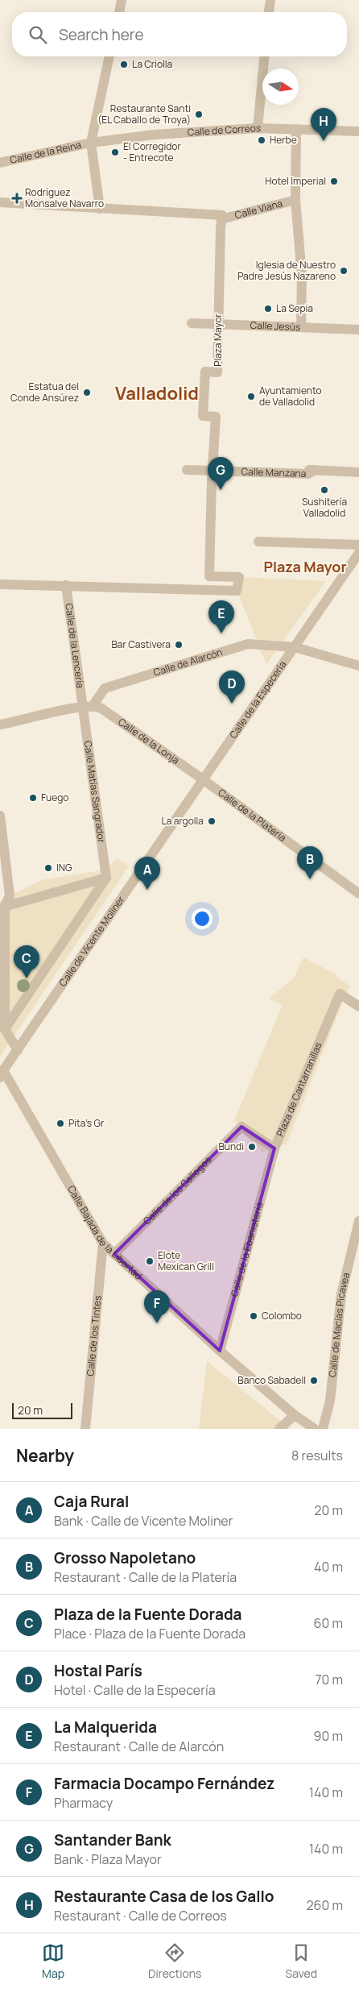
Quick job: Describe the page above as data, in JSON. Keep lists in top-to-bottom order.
{
  "streets": {
    "street": [
      "Calle de Correos",
      "Calle de la Reina",
      "Calle Viana",
      "Calle Jesús",
      "Plaza Mayor",
      "Calle Manzana",
      "Calle de la Lencería",
      "Calle de Alarcón",
      "Calle de la Especería",
      "Calle de la Lonja",
      "Calle Matías Sangrador",
      "Calle de la Platería",
      "Calle de Vicente Moliner",
      "Plaza de Cantarranillas",
      "Calle de los Gallegos",
      "Calle Bajada de la Libertad",
      "Calle de la Ebanistería",
      "Calle de Macías Picavea",
      "Calle de los Tintes"
    ]
  },
  "crossings": [
    ["Calle de Correos", "Calle de la Reina"],
    ["Calle Viana", "Plaza Mayor"],
    ["Calle Jesús", "Plaza Mayor"],
    ["Plaza Mayor", "Calle Manzana"],
    ["Plaza Mayor", "Calle de la Lencería"],
    ["Calle de la Lencería", "Calle Matías Sangrador"],
    ["Calle de Alarcón", "Calle de la Especería"],
    ["Calle de Alarcón", "Calle de la Lonja"],
    ["Calle de la Especería", "Calle de la Lonja"],
    ["Calle de la Especería", "Calle de la Platería"],
    ["Calle de la Especería", "Calle de Vicente Moliner"],
    ["Calle de la Lonja", "Calle de la Platería"],
    ["Calle de la Lonja", "Calle de Vicente Moliner"],
    ["Calle de la Platería", "Calle de Vicente Moliner"],
    ["Calle de Vicente Moliner", "Calle Bajada de la Libertad"],
    ["Plaza de Cantarranillas", "Calle de los Gallegos"],
    ["Plaza de Cantarranillas", "Calle de la Ebanistería"],
    ["Calle de los Gallegos", "Calle Bajada de la Libertad"],
    ["Calle Bajada de la Libertad", "Calle de la Ebanistería"],
    ["Calle Bajada de la Libertad", "Calle de los Tintes"]
  ],
  "districts": ["Valladolid", "Plaza Mayor"],
  "places": {
    "other": [
      "La Criolla",
      "Restaurante Santi (EL Caballo de Troya)",
      "Herbe",
      "El Corregidor - Entrecote",
      "Hotel Imperial",
      "Iglesia de Nuestro Padre Jesús Nazareno",
      "La Sepia",
      "Estatua del Conde Ansúrez",
      "Ayuntamiento de Valladolid",
      "Sushitería Valladolid",
      "Bar Castivera",
      "Fuego",
      "La argolla",
      "ING",
      "Pita's Gr",
      "Bundi",
      "Elote Mexican Grill",
      "Colombo",
      "Banco Sabadell"
    ],
    "health": ["Rodríguez Monsalve Navarro"]
  },
  "scale_bar": "20 m",
  "north": "right",
  "page": {
    "search": "Search here",
    "pins": [
      "H",
      "G",
      "E",
      "D",
      "B",
      "A",
      "C",
      "F"
    ],
    "scale": "20 m",
    "heading": ["Nearby", "8 results"],
    "list": [
      {
        "mark": "A",
        "name": "Caja Rural",
        "note": "Bank · Calle de Vicente Moliner",
        "value": "20 m"
      },
      {
        "mark": "B",
        "name": "Grosso Napoletano",
        "note": "Restaurant · Calle de la Platería",
        "value": "40 m"
      },
      {
        "mark": "C",
        "name": "Plaza de la Fuente Dorada",
        "note": "Place · Plaza de la Fuente Dorada",
        "value": "60 m"
      },
      {
        "mark": "D",
        "name": "Hostal París",
        "note": "Hotel · Calle de la Especería",
        "value": "70 m"
      },
      {
        "mark": "E",
        "name": "La Malquerida",
        "note": "Restaurant · Calle de Alarcón",
        "value": "90 m"
      },
      {
        "mark": "F",
        "name": "Farmacia Docampo Fernández",
        "note": "Pharmacy",
        "value": "140 m"
      },
      {
        "mark": "G",
        "name": "Santander Bank",
        "note": "Bank · Plaza Mayor",
        "value": "140 m"
      },
      {
        "mark": "H",
        "name": "Restaurante Casa de los Gallo",
        "note": "Restaurant · Calle de Correos",
        "value": "260 m"
      }
    ],
    "nav": ["Map", "Directions", "Saved"]
  }
}
